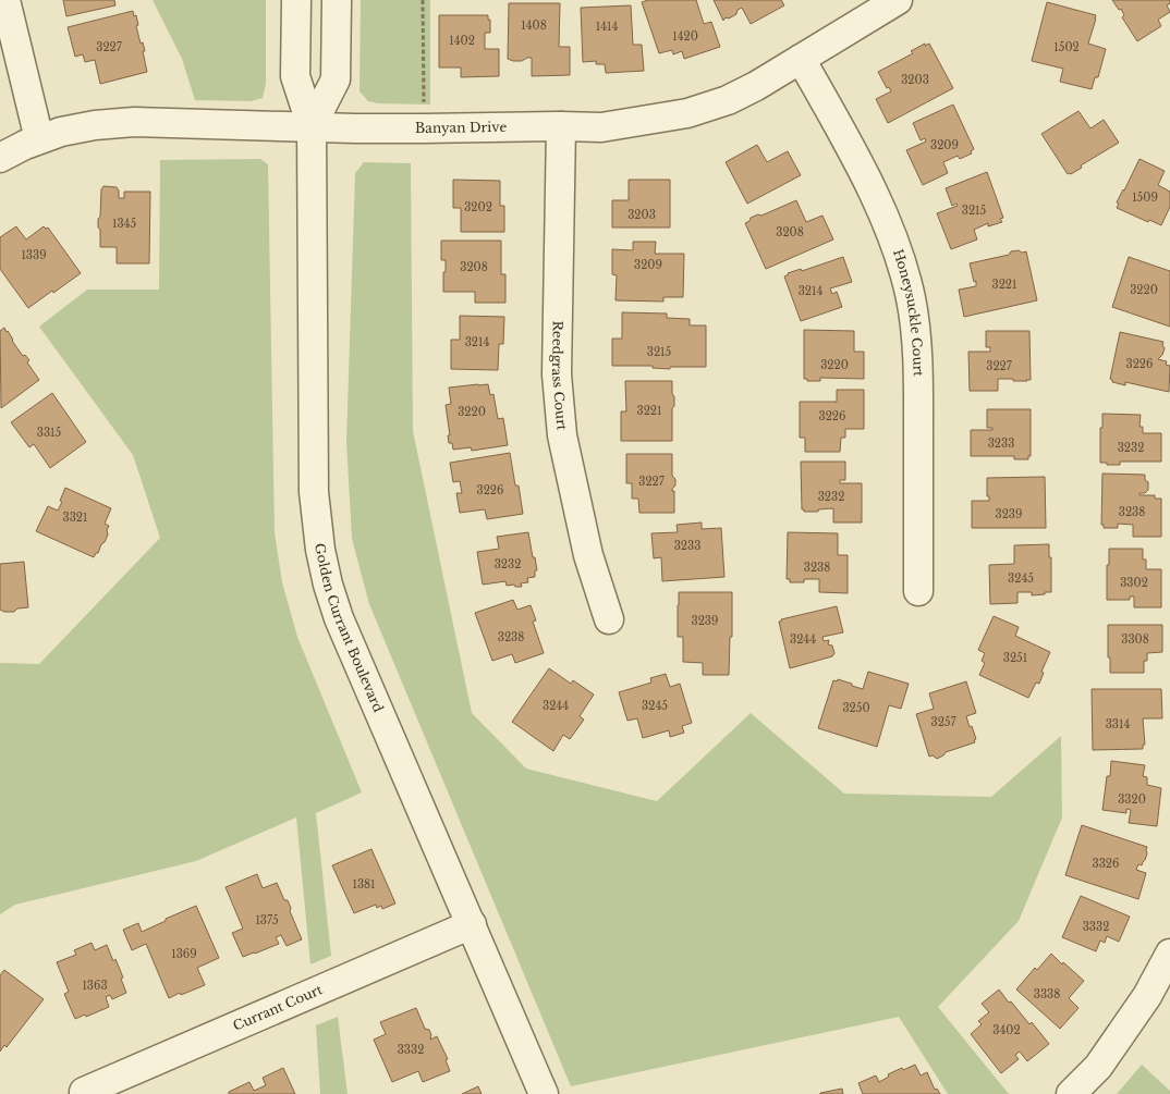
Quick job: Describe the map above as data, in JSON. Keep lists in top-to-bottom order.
{
  "streets": {
    "street": [
      "Banyan Drive",
      "Honeysuckle Court",
      "Reedgrass Court",
      "Golden Currant Boulevard",
      "Currant Court"
    ]
  },
  "crossings": [
    ["Banyan Drive", "Honeysuckle Court"],
    ["Banyan Drive", "Reedgrass Court"],
    ["Banyan Drive", "Golden Currant Boulevard"],
    ["Golden Currant Boulevard", "Currant Court"]
  ],
  "house_numbers": [
    "1408",
    "1414",
    "1420",
    "1402",
    "3227",
    "1502",
    "3203",
    "3209",
    "1509",
    "3202",
    "3215",
    "3203",
    "1345",
    "3208",
    "1339",
    "3209",
    "3208",
    "3221",
    "3220",
    "3214",
    "3214",
    "3215",
    "3226",
    "3220",
    "3227",
    "3221",
    "3220",
    "3226",
    "3315",
    "3233",
    "3232",
    "3227",
    "3226",
    "3232",
    "3238",
    "3239",
    "3321",
    "3233",
    "3232",
    "3238",
    "3245",
    "3302",
    "3239",
    "3238",
    "3244",
    "3308",
    "3251",
    "3244",
    "3245",
    "3250",
    "3257",
    "3314",
    "3320",
    "3326",
    "1381",
    "1375",
    "3332",
    "1369",
    "1363",
    "3338",
    "3402",
    "3332"
  ]
}
